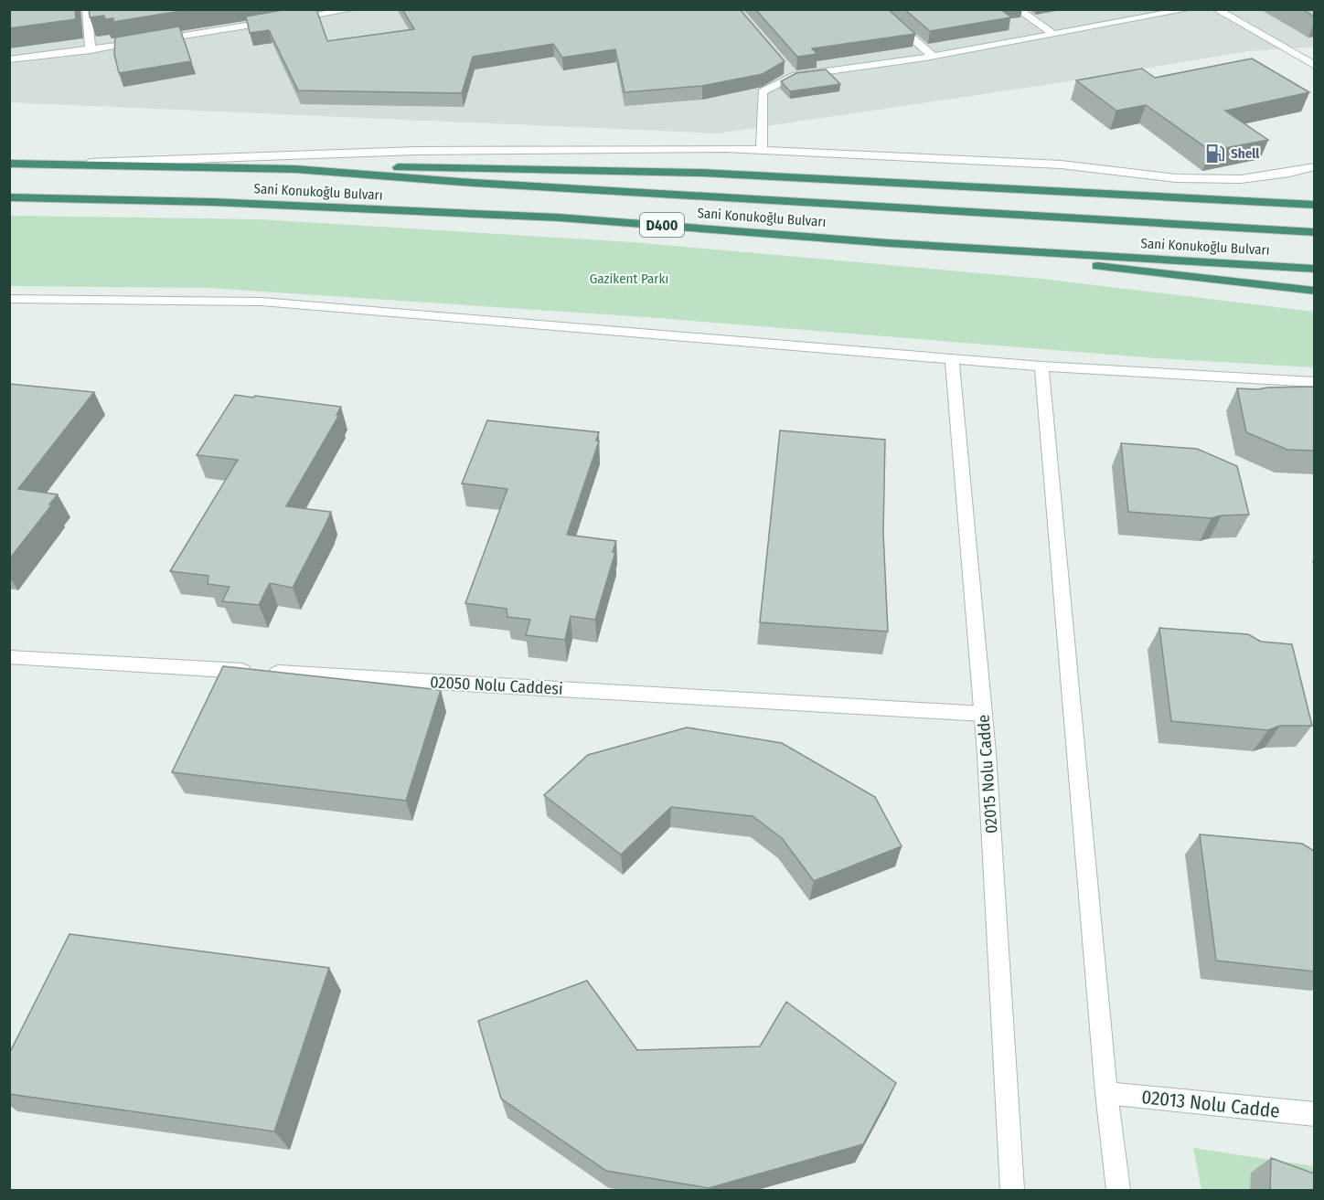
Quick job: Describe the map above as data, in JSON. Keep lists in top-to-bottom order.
{
  "streets": {
    "highway": ["Sani Konukoğlu Bulvarı", "D400"],
    "street": ["02050 Nolu Caddesi", "02015 Nolu Cadde", "02013 Nolu Cadde"]
  },
  "crossings": [
    ["02050 Nolu Caddesi", "02015 Nolu Cadde"]
  ],
  "parks": ["Gazikent Parkı"],
  "places": {
    "fuel station": ["Shell"]
  }
}
